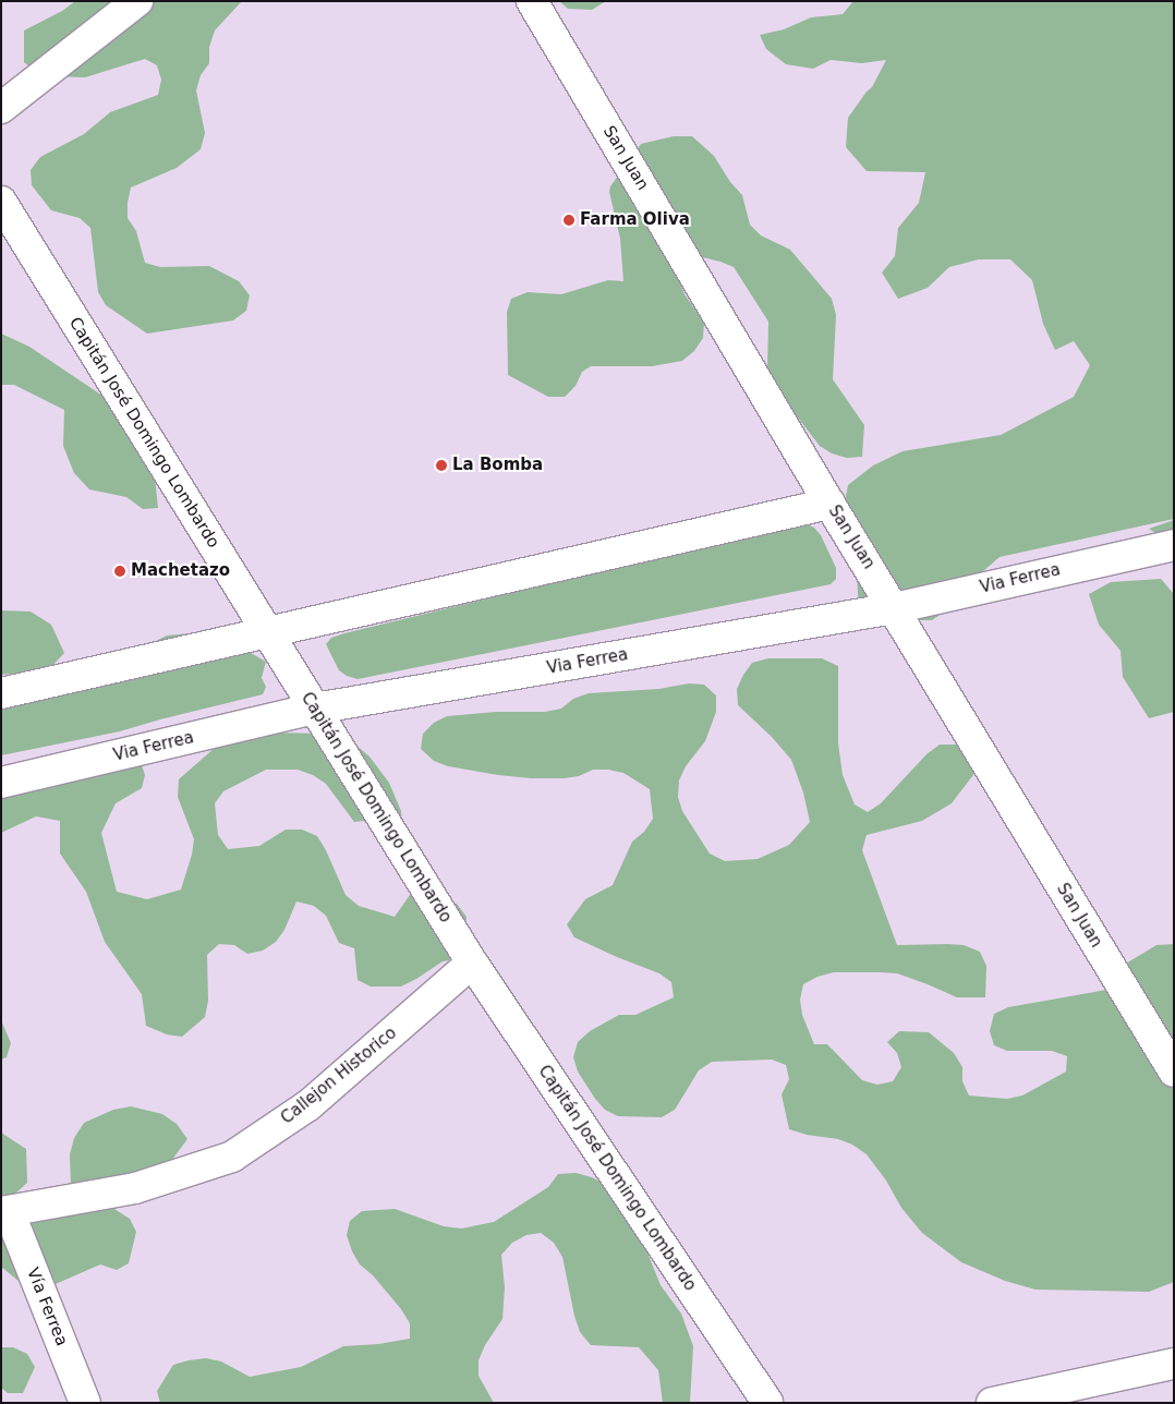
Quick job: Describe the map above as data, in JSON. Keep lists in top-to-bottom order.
{
  "streets": {
    "street": [
      "San Juan",
      "Capitán José Domingo Lombardo",
      "Via Ferrea",
      "Callejon Historico",
      "Vía Ferrea"
    ]
  },
  "crossings": [
    ["San Juan", "Via Ferrea"],
    ["Capitán José Domingo Lombardo", "Via Ferrea"],
    ["Capitán José Domingo Lombardo", "Callejon Historico"],
    ["Callejon Historico", "Vía Ferrea"]
  ],
  "places": ["Farma Oliva", "La Bomba", "Machetazo"]
}
